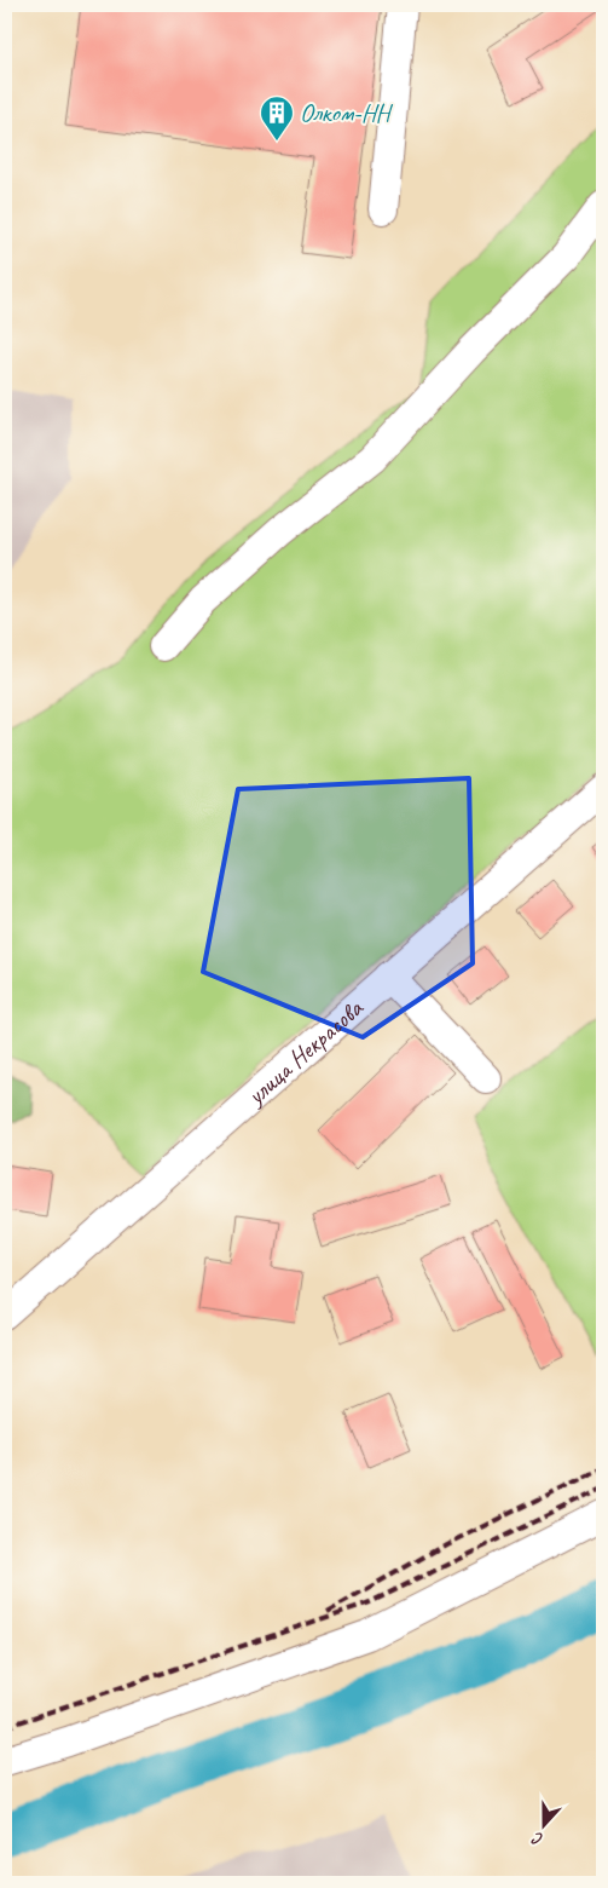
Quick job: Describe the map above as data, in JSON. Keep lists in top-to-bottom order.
{
  "streets": {
    "street": ["улица Некрасова"]
  },
  "places": {
    "building": ["Олком-НН"]
  },
  "north": "bottom"
}
